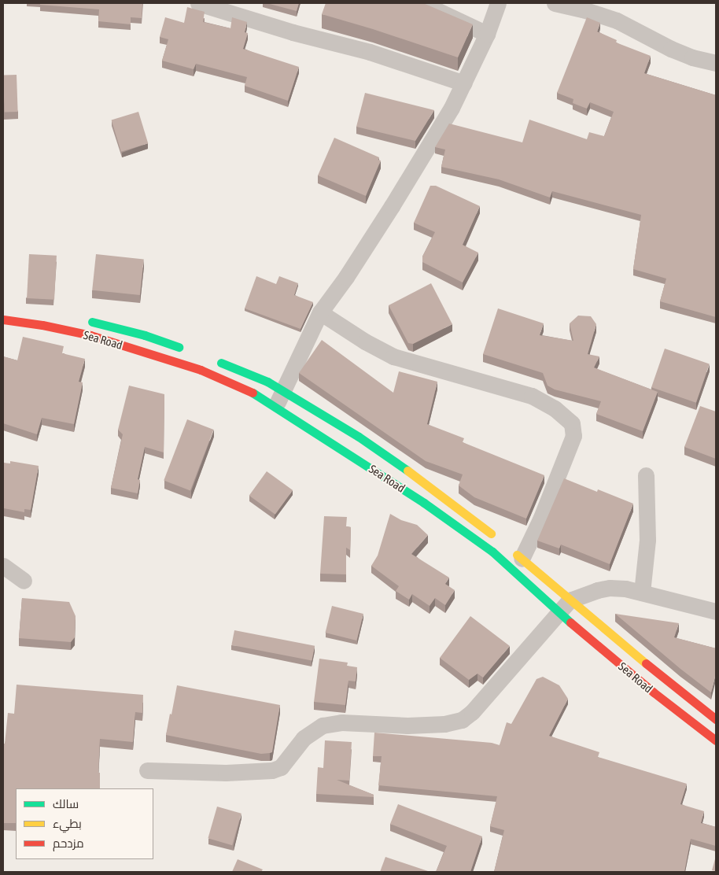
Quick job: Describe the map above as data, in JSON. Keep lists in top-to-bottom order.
{
  "streets": {
    "highway": ["Sea Road"]
  },
  "legend": ["سالك", "بطيء", "مزدحم"]
}
